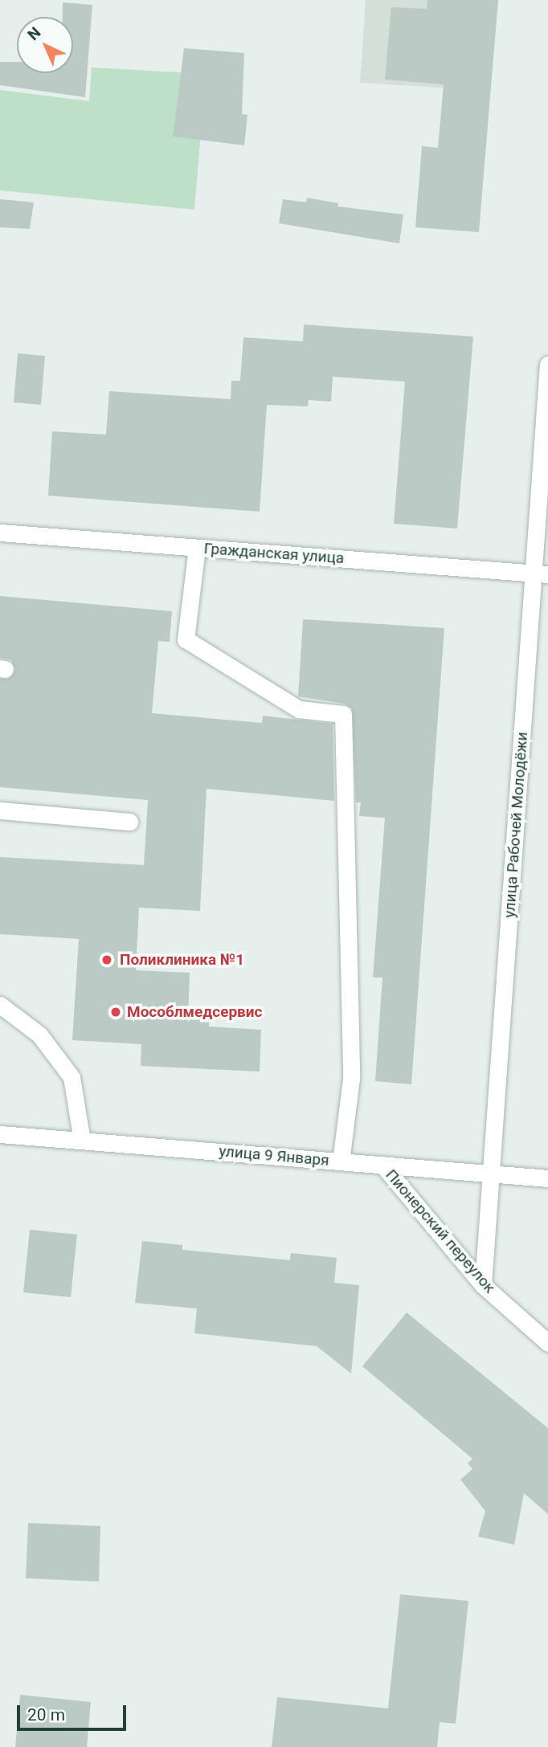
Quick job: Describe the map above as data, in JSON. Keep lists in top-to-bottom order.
{
  "streets": {
    "street": [
      "Гражданская улица",
      "улица Рабочей Молодёжи",
      "улица 9 Января",
      "Пионерский переулок"
    ]
  },
  "crossings": [
    ["Гражданская улица", "улица Рабочей Молодёжи"],
    ["улица Рабочей Молодёжи", "улица 9 Января"],
    ["улица Рабочей Молодёжи", "Пионерский переулок"],
    ["улица 9 Января", "Пионерский переулок"]
  ],
  "places": ["Поликлиника №1", "Мособлмедсервис"],
  "scale_bar": "20 m",
  "north": "top left"
}
